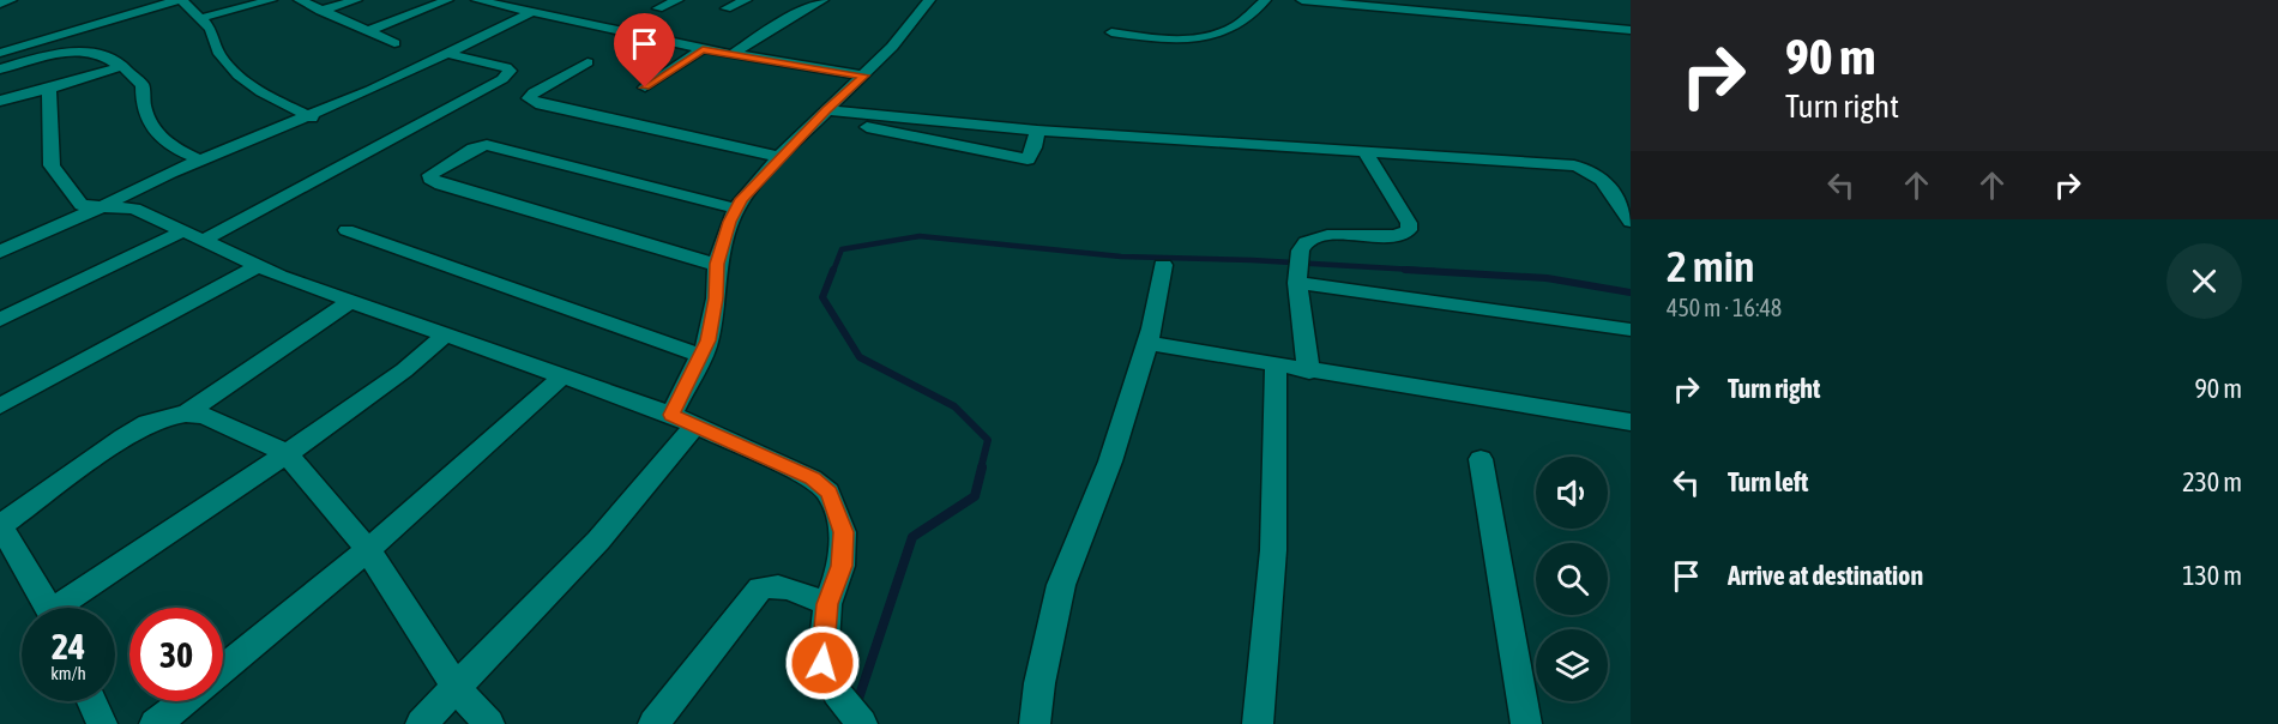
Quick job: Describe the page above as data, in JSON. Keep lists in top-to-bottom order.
{
  "page": {
    "turn": ["90 m", "Turn right"],
    "heading": ["2 min", "450 m · 16:48"],
    "list": [
      {
        "name": "Turn right",
        "value": "90 m"
      },
      {
        "name": "Turn left",
        "value": "230 m"
      },
      {
        "name": "Arrive at destination",
        "value": "130 m"
      }
    ],
    "speed": "24 km/h",
    "limit": "30"
  }
}
